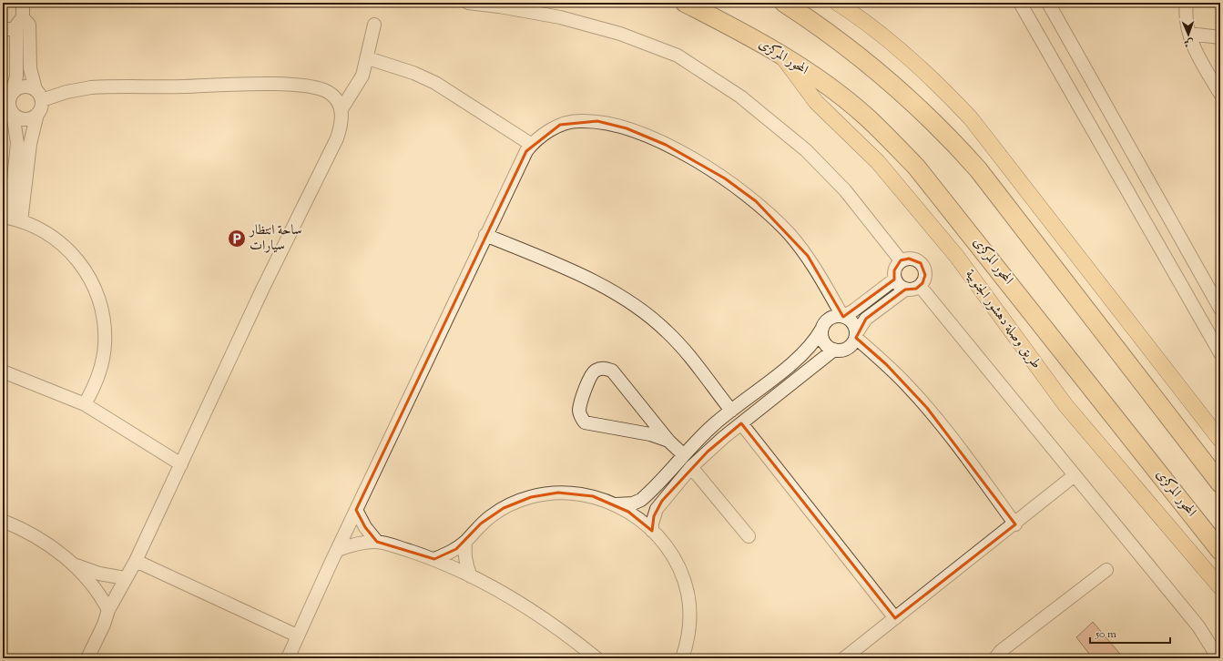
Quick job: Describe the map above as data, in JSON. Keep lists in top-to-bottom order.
{
  "streets": {
    "highway": ["المحور المركزى"],
    "main road": ["طريق وصلة دهشور الجنوبية"]
  },
  "crossings": [
    ["المحور المركزى", "طريق وصلة دهشور الجنوبية"]
  ],
  "places": {
    "parking": ["ساحة انتظار سيارات"]
  },
  "scale_bar": "50 m",
  "north": "bottom"
}
